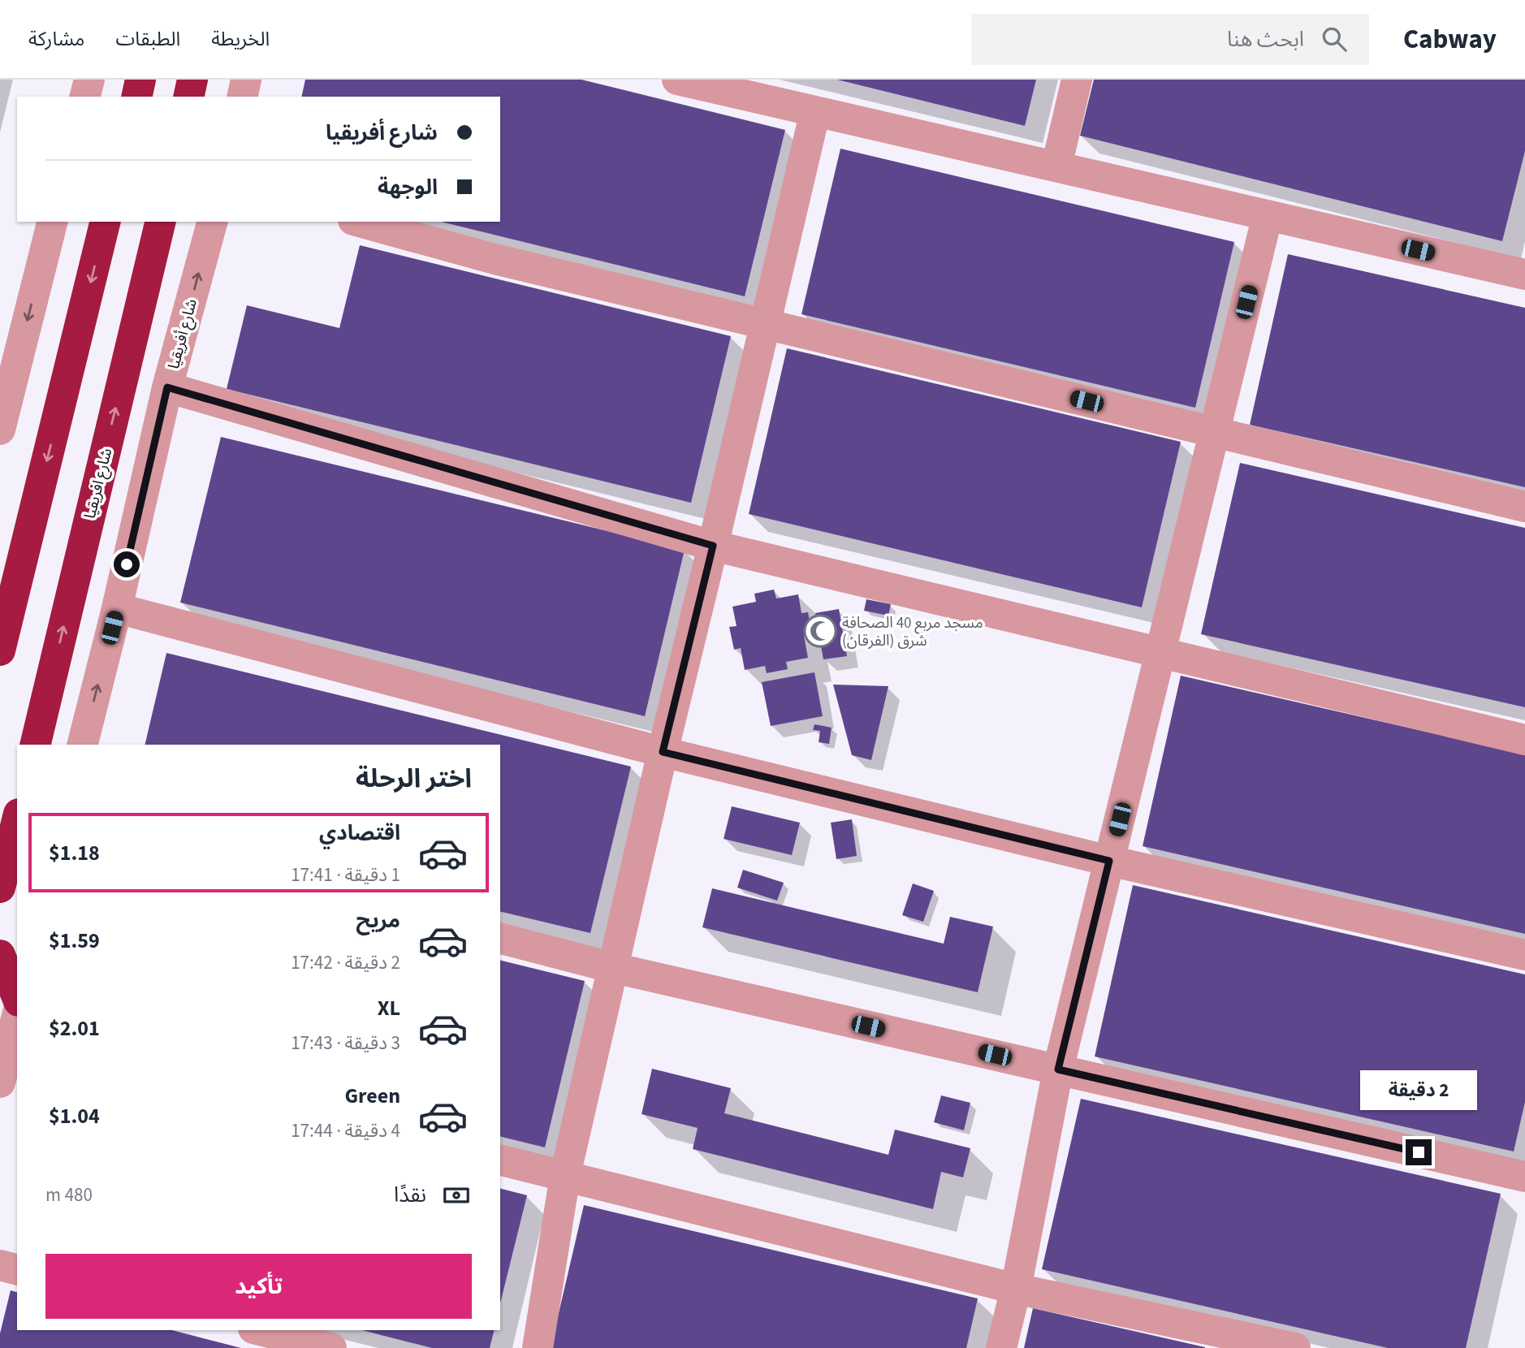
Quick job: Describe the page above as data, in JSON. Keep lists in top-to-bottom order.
{
  "streets": {
    "highway": ["شارع افريقيا"],
    "street": ["شارع أفريقيا"]
  },
  "places": {
    "mosque": ["مسجد مربع 40 الصحافة شرق (الفرقان)"]
  },
  "page": {
    "header": "Cabway",
    "search": "ابحث هنا",
    "nav": ["الخريطة", "الطبقات", "مشاركة"],
    "banner": ["شارع أفريقيا", "الوجهة"],
    "heading": "اختر الرحلة",
    "list": [
      {
        "name": "اقتصادي",
        "note": "1 دقيقة · 17:41",
        "value": "$1.18"
      },
      {
        "name": "مريح",
        "note": "2 دقيقة · 17:42",
        "value": "$1.59"
      },
      {
        "name": "XL",
        "note": "3 دقيقة · 17:43",
        "value": "$2.01"
      },
      {
        "name": "Green",
        "note": "4 دقيقة · 17:44",
        "value": "$1.04"
      }
    ],
    "bubble": "2 دقيقة",
    "pay": ["نقدًا", "480 m"],
    "buttons": "تأكيد"
  }
}
